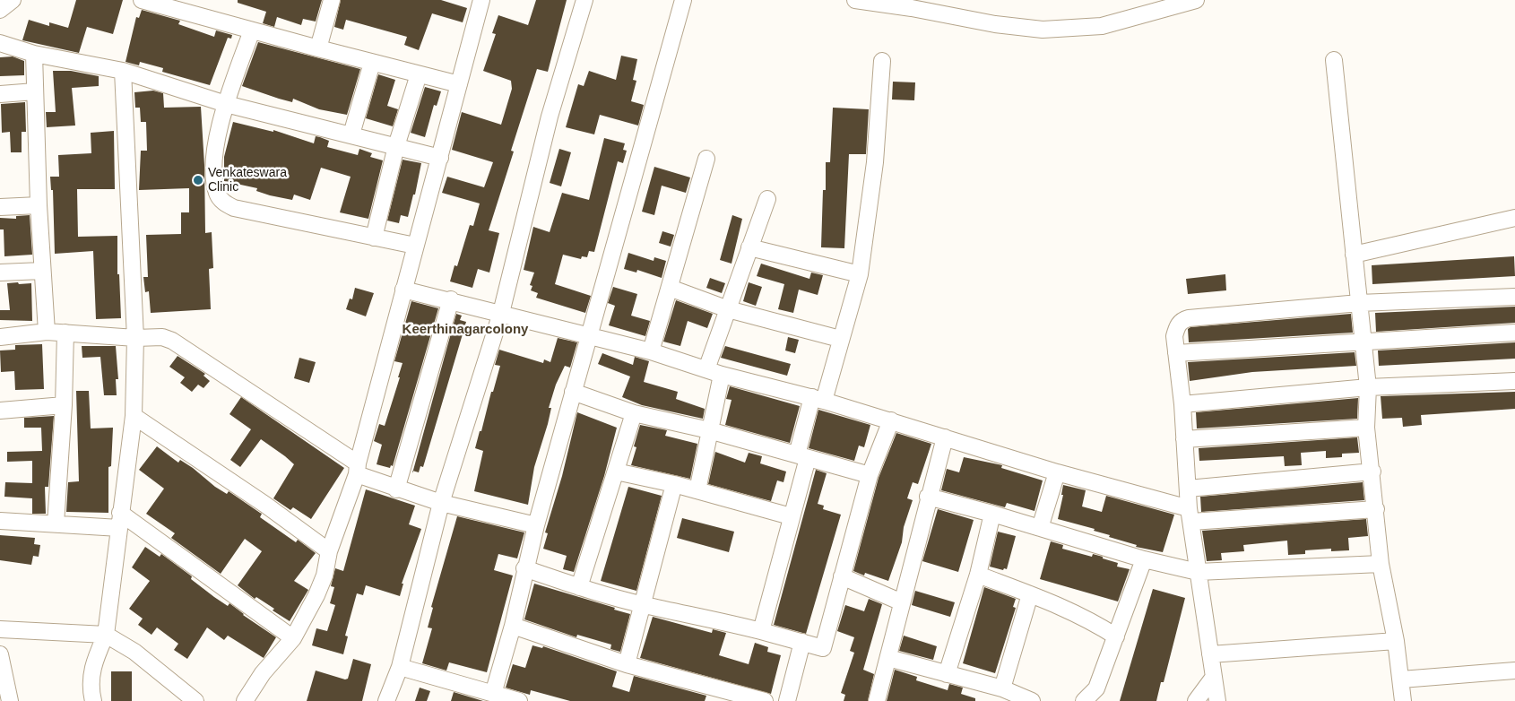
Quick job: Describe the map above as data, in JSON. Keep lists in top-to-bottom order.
{
  "districts": ["Keerthinagarcolony"],
  "places": ["Venkateswara Clinic"]
}
